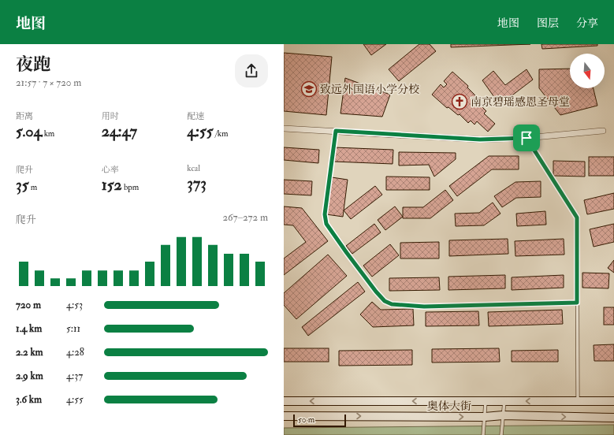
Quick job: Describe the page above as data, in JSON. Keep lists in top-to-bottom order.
{
  "streets": {
    "main road": ["奥体大街"]
  },
  "places": {
    "school or university": ["致远外国语小学分校"],
    "church": ["南京碧瑶感恩圣母堂"]
  },
  "scale_bar": "50 m",
  "north": "bottom",
  "page": {
    "header": "地图",
    "nav": ["地图", "图层", "分享"],
    "heading": ["夜跑", "21:57 · 7 × 720 m"],
    "stats": [
      ["距离", "5.04 km"],
      ["用时", "24:47"],
      ["配速", "4:55 /km"],
      ["爬升", "35 m"],
      ["心率", "152 bpm"],
      ["kcal", "373"]
    ],
    "chart": ["爬升", "267–272 m"],
    "list": [
      {
        "name": "720 m",
        "note": "4:53"
      },
      {
        "name": "1.4 km",
        "note": "5:11"
      },
      {
        "name": "2.2 km",
        "note": "4:28"
      },
      {
        "name": "2.9 km",
        "note": "4:37"
      },
      {
        "name": "3.6 km",
        "note": "4:55"
      }
    ],
    "scale": "50 m"
  }
}
